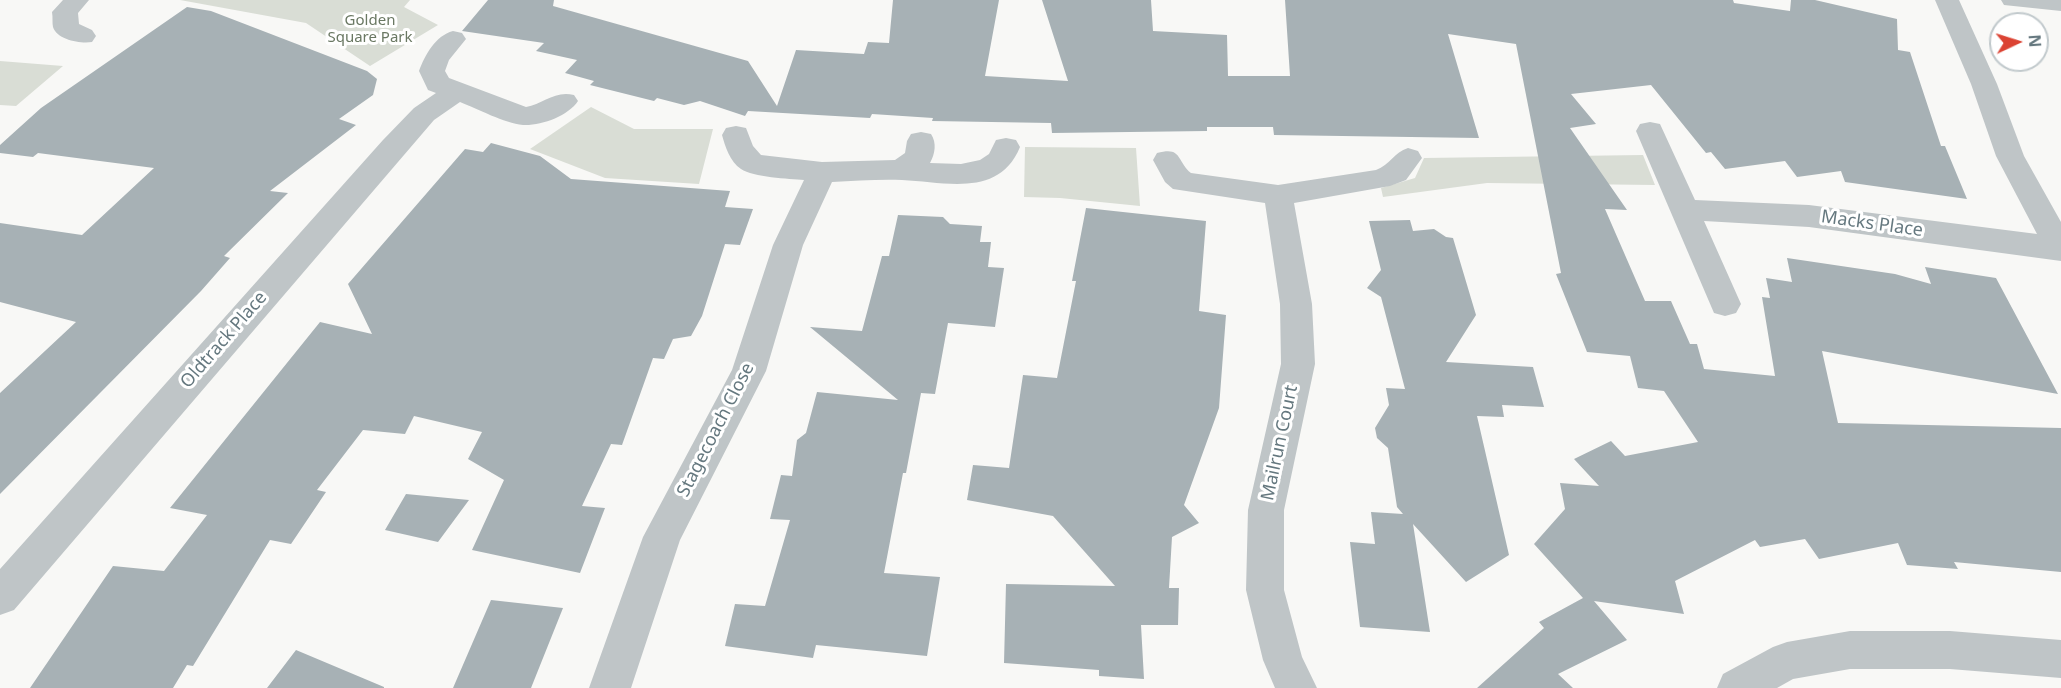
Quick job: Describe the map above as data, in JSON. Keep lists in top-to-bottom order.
{
  "streets": {
    "street": [
      "Macks Place",
      "Oldtrack Place",
      "Stagecoach Close",
      "Mailrun Court"
    ]
  },
  "parks": ["Golden Square Park"],
  "north": "right"
}
